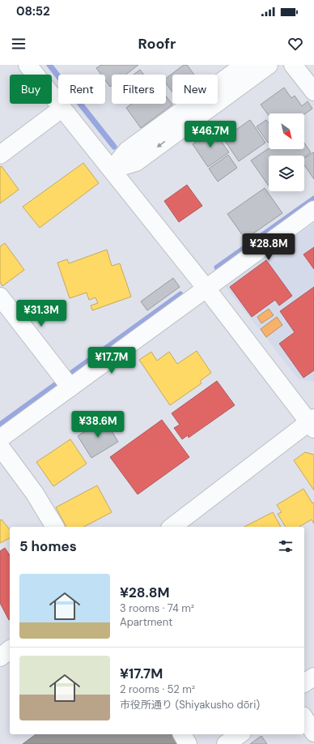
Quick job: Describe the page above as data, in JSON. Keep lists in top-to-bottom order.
{
  "north": "bottom right",
  "page": {
    "status": "08:52",
    "header": "Roofr",
    "chip": [
      "Buy",
      "Rent",
      "Filters",
      "New"
    ],
    "price": [
      "¥46.7M",
      "¥28.8M",
      "¥31.3M",
      "¥17.7M",
      "¥38.6M"
    ],
    "heading": "5 homes",
    "list": [
      {
        "name": "¥28.8M",
        "note": "3 rooms · 74 m² · Apartment"
      },
      {
        "name": "¥17.7M",
        "note": "2 rooms · 52 m² · 市役所通り (Shiyakusho dōri)"
      }
    ]
  }
}
